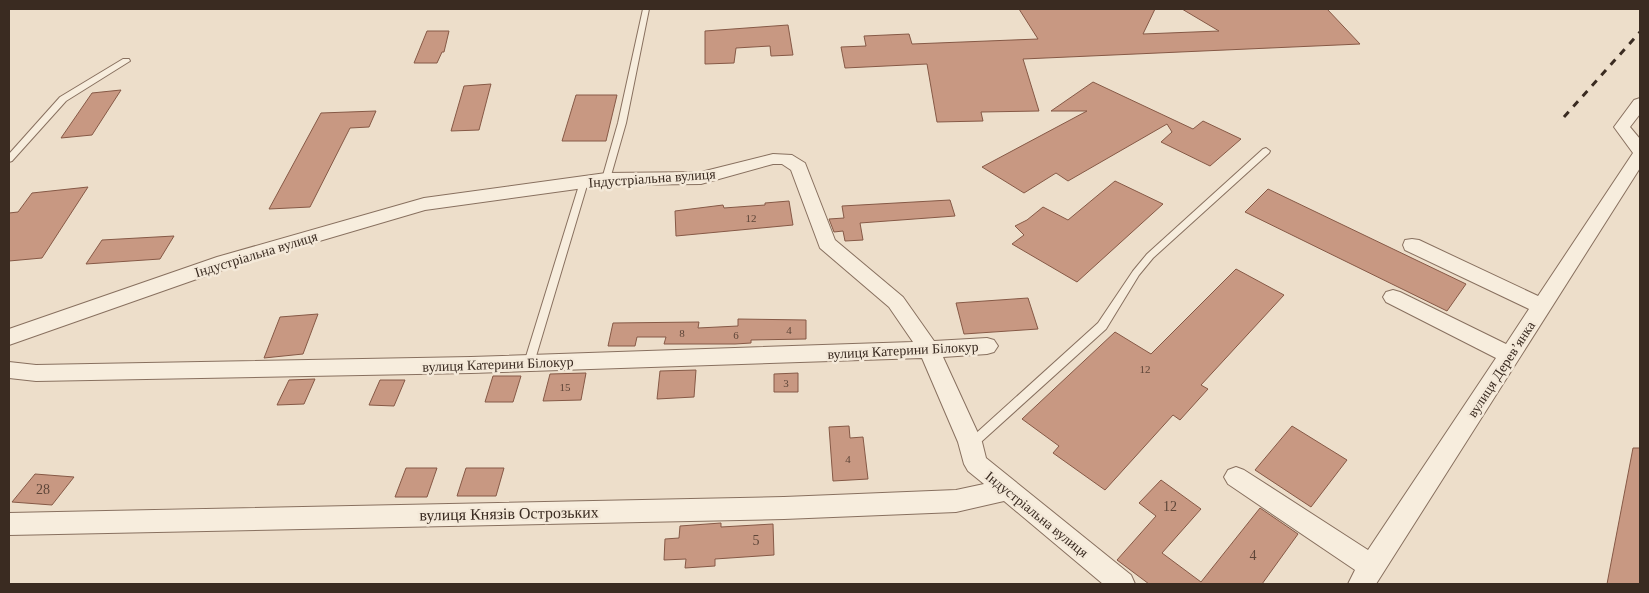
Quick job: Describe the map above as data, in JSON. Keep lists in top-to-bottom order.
{
  "streets": {
    "street": [
      "Індустріальна вулиця",
      "вулиця Катерини Білокур",
      "вулиця Деревʼянка",
      "вулиця Князів Острозьких"
    ]
  },
  "crossings": [
    ["Індустріальна вулиця", "вулиця Катерини Білокур"],
    ["Індустріальна вулиця", "вулиця Князів Острозьких"]
  ],
  "house_numbers": [
    "12",
    "4",
    "8",
    "6",
    "12",
    "3",
    "15",
    "4",
    "28",
    "12",
    "5",
    "4"
  ]
}
